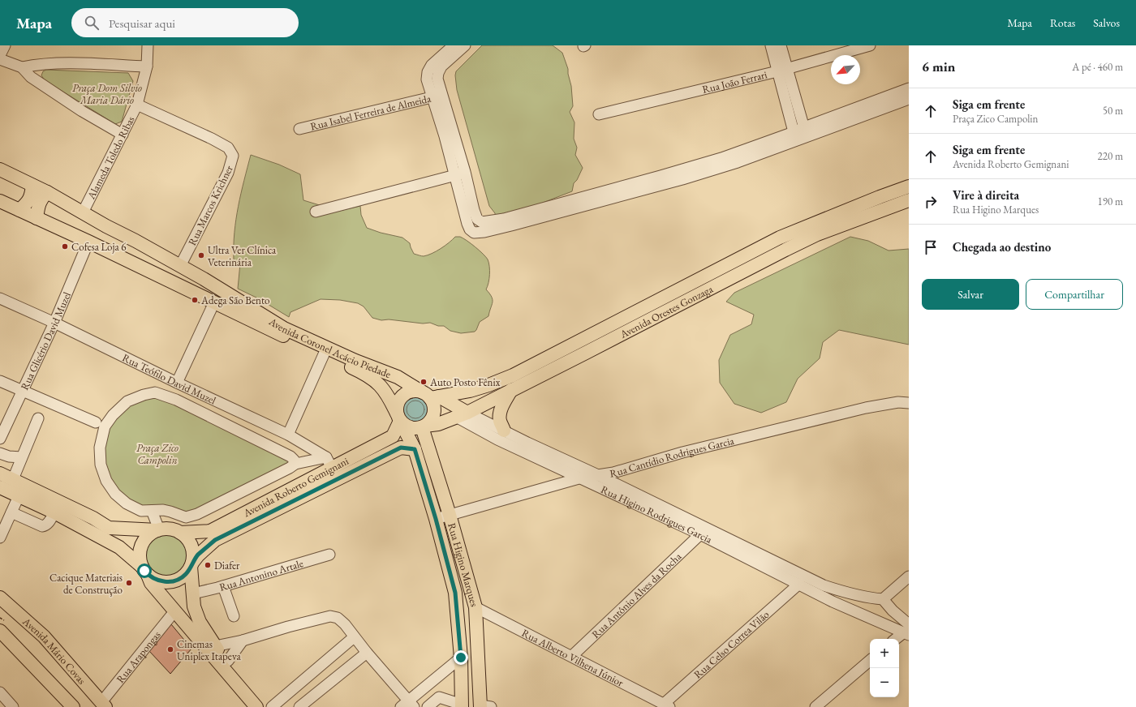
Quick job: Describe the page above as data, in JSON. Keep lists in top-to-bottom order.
{
  "streets": {
    "main road": [
      "Avenida Orestes Gonzaga",
      "Avenida Coronel Acácio Piedade",
      "Avenida Roberto Gemignani",
      "Rua Higino Marques",
      "Avenida Mário Covas"
    ],
    "street": [
      "Rua João Ferrari",
      "Rua Isabel Ferreira de Almeida",
      "Alameda Toledo Ribas",
      "Rua Marcos Krichner",
      "Rua Glicério David Muzel",
      "Rua Teófilo David Muzel",
      "Rua Cantídio Rodrigues Garcia",
      "Rua Higino Rodrigues Garcia",
      "Rua Antonino Artale",
      "Rua Antônio Alves da Rocha",
      "Rua Celso Correa Vilão",
      "Rua Arapongas",
      "Rua Alberto Vilhena Júnior"
    ]
  },
  "crossings": [
    ["Alameda Toledo Ribas", "Rua Marcos Krichner"],
    ["Alameda Toledo Ribas", "Avenida Coronel Acácio Piedade"],
    ["Rua Marcos Krichner", "Avenida Coronel Acácio Piedade"],
    ["Avenida Orestes Gonzaga", "Avenida Coronel Acácio Piedade"],
    ["Avenida Orestes Gonzaga", "Avenida Roberto Gemignani"],
    ["Avenida Orestes Gonzaga", "Rua Higino Rodrigues Garcia"],
    ["Avenida Orestes Gonzaga", "Rua Higino Marques"],
    ["Rua Glicério David Muzel", "Rua Teófilo David Muzel"],
    ["Rua Glicério David Muzel", "Rua Higino Marques"],
    ["Avenida Coronel Acácio Piedade", "Avenida Roberto Gemignani"],
    ["Avenida Coronel Acácio Piedade", "Rua Higino Rodrigues Garcia"],
    ["Avenida Coronel Acácio Piedade", "Rua Higino Marques"],
    ["Rua Teófilo David Muzel", "Avenida Roberto Gemignani"],
    ["Rua Cantídio Rodrigues Garcia", "Rua Higino Rodrigues Garcia"],
    ["Rua Cantídio Rodrigues Garcia", "Rua Higino Marques"],
    ["Avenida Roberto Gemignani", "Rua Higino Marques"],
    ["Rua Higino Rodrigues Garcia", "Rua Antônio Alves da Rocha"],
    ["Rua Higino Rodrigues Garcia", "Rua Celso Correa Vilão"],
    ["Rua Higino Marques", "Rua Alberto Vilhena Júnior"],
    ["Rua Antônio Alves da Rocha", "Rua Alberto Vilhena Júnior"],
    ["Rua Celso Correa Vilão", "Rua Alberto Vilhena Júnior"],
    ["Avenida Mário Covas", "Rua Arapongas"]
  ],
  "parks": ["Praça Dom Silvio Maria Dário", "Praça Zico Campolin"],
  "places": [
    "Cofesa Loja 6",
    "Ultra Ver Clínica Veterinária",
    "Adega São Bento",
    "Auto Posto Fênix",
    "Diafer",
    "Cacique Materiais de Construção",
    "Cinemas Uniplex Itapeva"
  ],
  "north": "bottom left",
  "page": {
    "header": "Mapa",
    "search": "Pesquisar aqui",
    "nav": ["Mapa", "Rotas", "Salvos"],
    "heading": ["6 min", "A pé · 460 m"],
    "list": [
      ["Siga em frente", "Praça Zico Campolin", "50 m"],
      ["Siga em frente", "Avenida Roberto Gemignani", "220 m"],
      ["Vire à direita", "Rua Higino Marques", "190 m"],
      "Chegada ao destino"
    ],
    "buttons": ["Salvar", "Compartilhar"],
    "map_buttons": ["+", "−"]
  }
}
